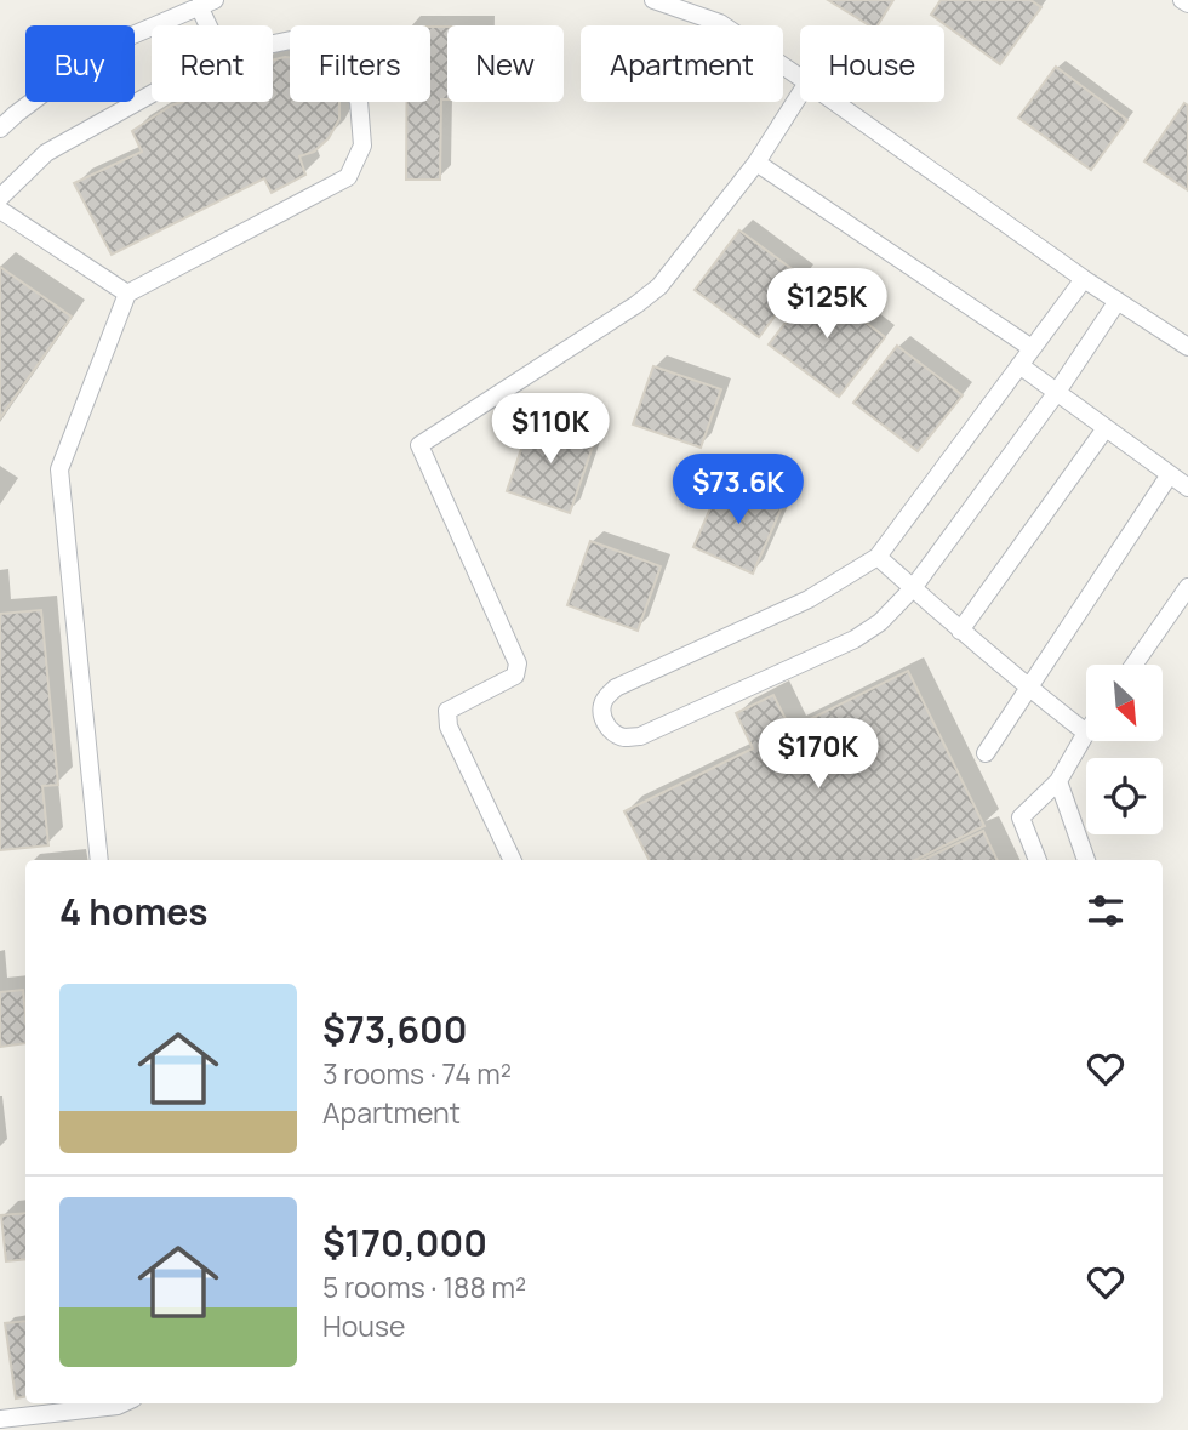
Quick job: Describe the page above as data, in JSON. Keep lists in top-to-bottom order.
{
  "north": "bottom right",
  "page": {
    "chip": [
      "Buy",
      "Rent",
      "Filters",
      "New",
      "Apartment",
      "House"
    ],
    "price": [
      "$125K",
      "$110K",
      "$73.6K",
      "$170K"
    ],
    "heading": "4 homes",
    "list": [
      {
        "name": "$73,600",
        "note": "3 rooms · 74 m² · Apartment"
      },
      {
        "name": "$170,000",
        "note": "5 rooms · 188 m² · House"
      }
    ]
  }
}
